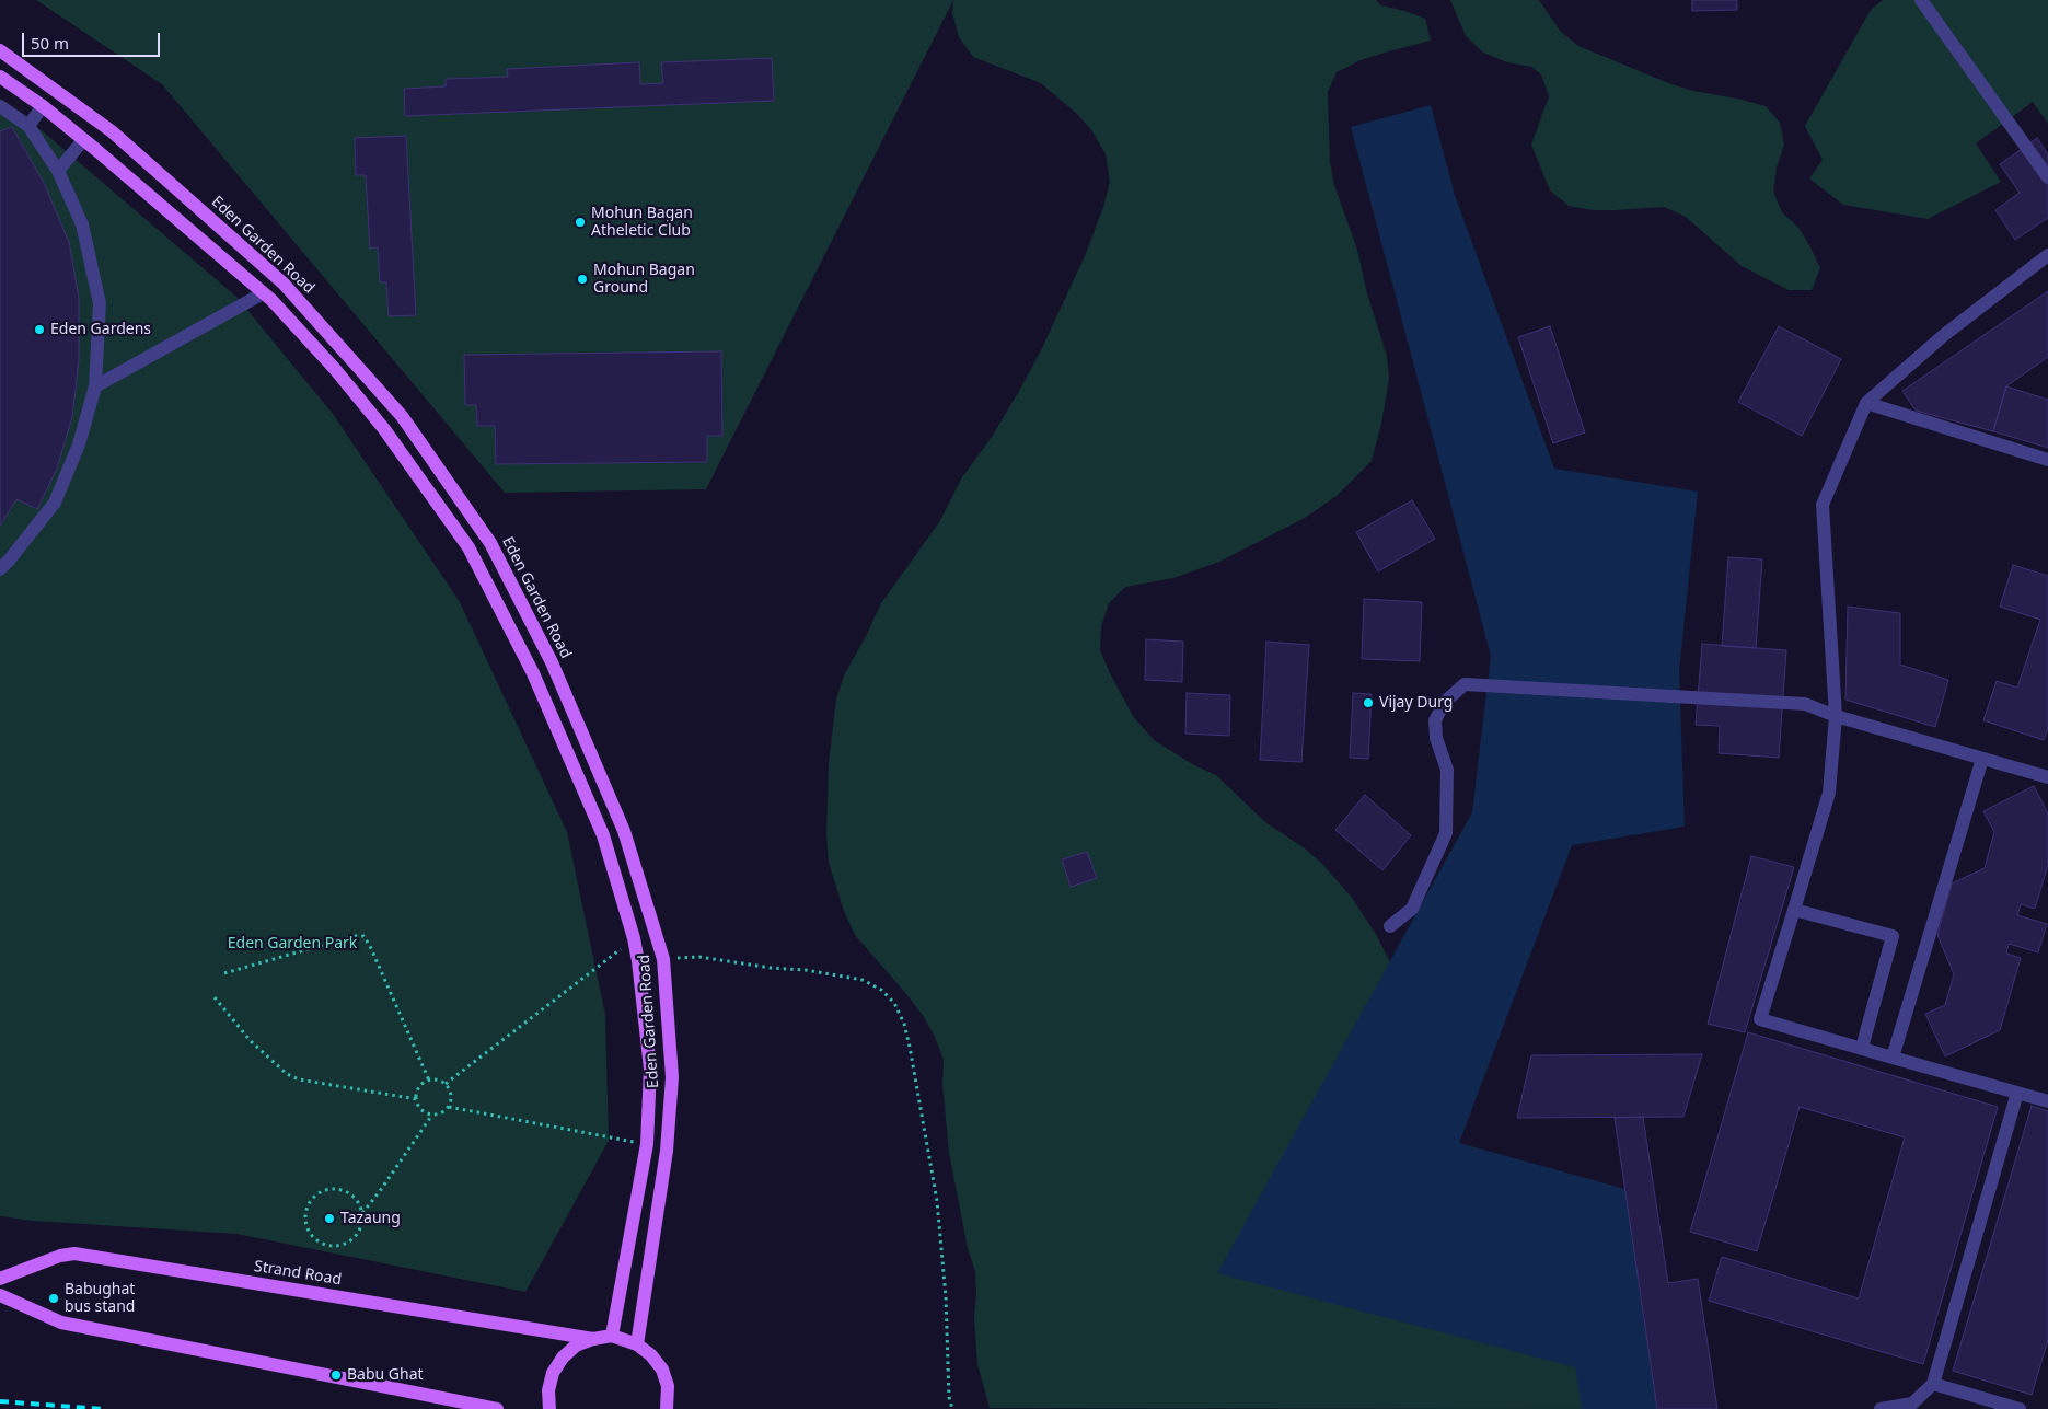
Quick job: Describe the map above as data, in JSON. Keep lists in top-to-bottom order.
{
  "streets": {
    "main road": ["Eden Garden Road", "Strand Road"]
  },
  "parks": ["Eden Garden Park"],
  "places": [
    "Mohun Bagan Atheletic Club",
    "Mohun Bagan Ground",
    "Eden Gardens",
    "Vijay Durg",
    "Tazaung",
    "Babughat bus stand",
    "Babu Ghat"
  ],
  "scale_bar": "50 m"
}
